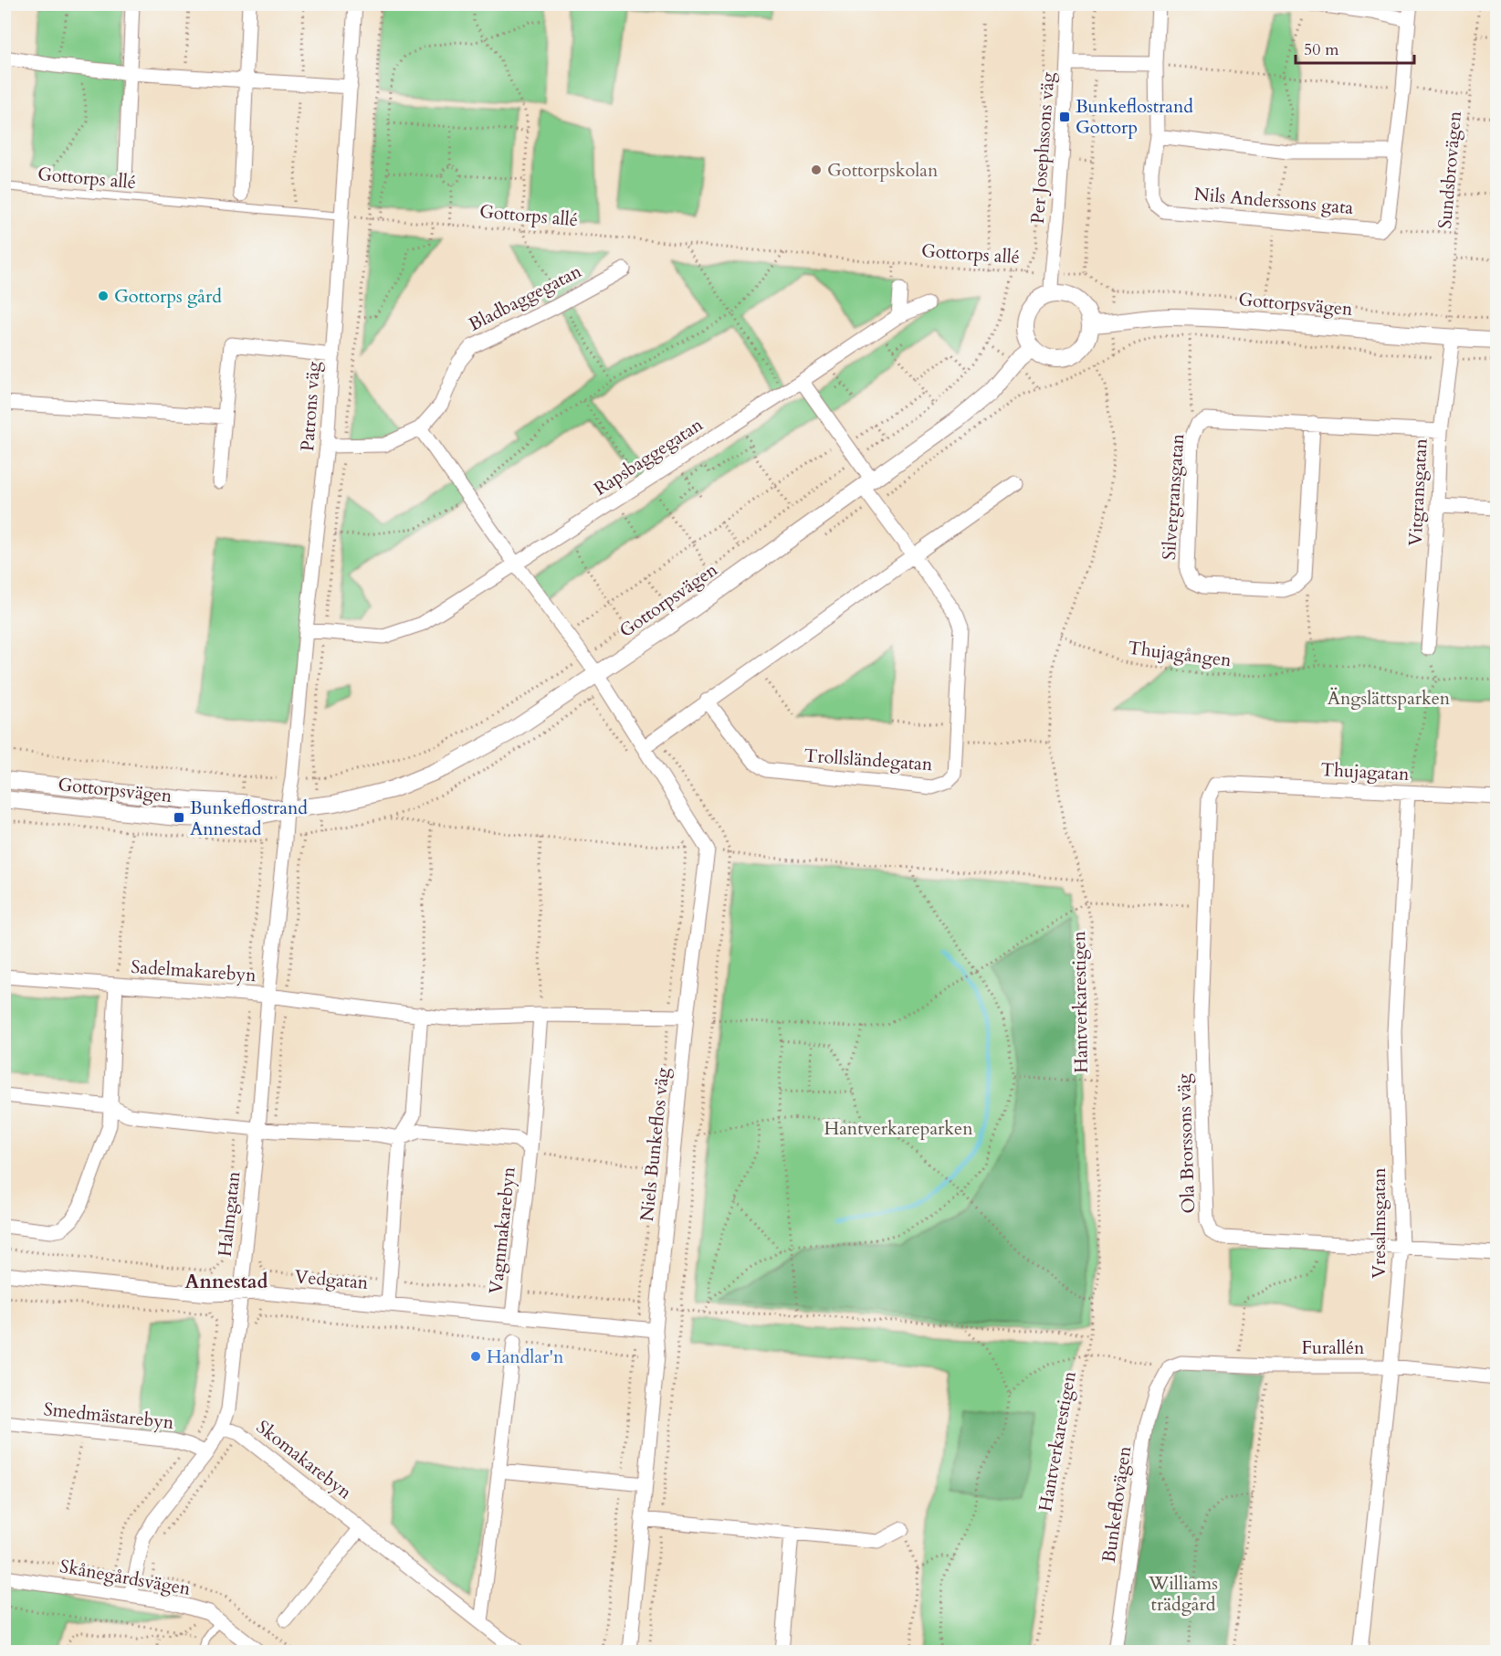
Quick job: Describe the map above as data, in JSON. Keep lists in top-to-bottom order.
{
  "streets": {
    "street": [
      "Per Josephssons väg",
      "Nils Anderssons gata",
      "Bladbaggegatan",
      "Gottorpsvägen",
      "Patrons väg",
      "Rapsbaggegatan",
      "Vitgransgatan",
      "Silvergransgatan",
      "Trollsländegatan",
      "Thujagatan",
      "Sadelmakarebyn",
      "Ola Brorssons väg",
      "Niels Bunkeflos väg",
      "Halmgatan",
      "Vresalmsgatan",
      "Vagnmakarebyn",
      "Vedgatan",
      "Furallén",
      "Smedmästarebyn",
      "Skomakarebyn",
      "Bunkeflovägen",
      "Skånegårdsvägen"
    ],
    "lane": ["Gottorps allé"],
    "path": ["Sundsbrovägen", "Thujagången", "Hantverkarestigen"]
  },
  "crossings": [
    ["Per Josephssons väg", "Gottorps allé"],
    ["Per Josephssons väg", "Gottorpsvägen"],
    ["Sundsbrovägen", "Gottorpsvägen"],
    ["Sundsbrovägen", "Vitgransgatan"],
    ["Gottorps allé", "Patrons väg"],
    ["Bladbaggegatan", "Patrons väg"],
    ["Gottorpsvägen", "Patrons väg"],
    ["Gottorpsvägen", "Vitgransgatan"],
    ["Gottorpsvägen", "Trollsländegatan"],
    ["Gottorpsvägen", "Halmgatan"],
    ["Patrons väg", "Rapsbaggegatan"],
    ["Patrons väg", "Halmgatan"],
    ["Vitgransgatan", "Silvergransgatan"],
    ["Thujagången", "Hantverkarestigen"],
    ["Thujagatan", "Ola Brorssons väg"],
    ["Thujagatan", "Vresalmsgatan"],
    ["Sadelmakarebyn", "Halmgatan"],
    ["Ola Brorssons väg", "Vresalmsgatan"],
    ["Niels Bunkeflos väg", "Vedgatan"],
    ["Halmgatan", "Vagnmakarebyn"],
    ["Halmgatan", "Vedgatan"],
    ["Halmgatan", "Smedmästarebyn"],
    ["Halmgatan", "Skomakarebyn"],
    ["Halmgatan", "Skånegårdsvägen"],
    ["Vresalmsgatan", "Furallén"],
    ["Vagnmakarebyn", "Vedgatan"],
    ["Furallén", "Bunkeflovägen"]
  ],
  "districts": ["Annestad"],
  "parks": ["Ängslättsparken", "Hantverkareparken", "Williams trädgård"],
  "places": {
    "transit": ["Bunkeflostrand Gottorp", "Bunkeflostrand Annestad"],
    "other": ["Gottorpskolan", "Gottorps gård", "Handlar'n"]
  },
  "scale_bar": "50 m"
}
